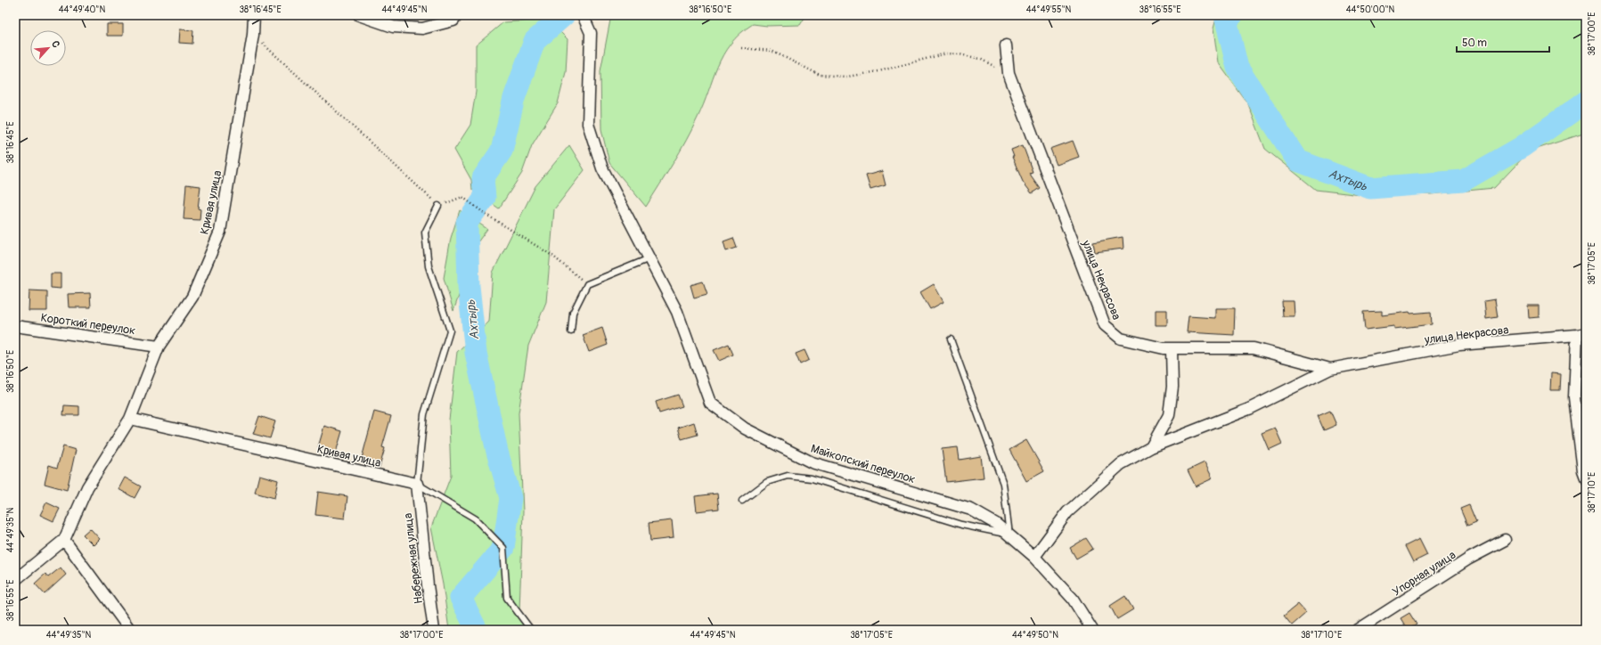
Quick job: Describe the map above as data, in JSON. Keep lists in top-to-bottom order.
{
  "streets": {
    "street": [
      "Кривая улица",
      "улица Некрасова",
      "Короткий переулок",
      "Майкопский переулок",
      "Набережная улица",
      "Упорная улица"
    ]
  },
  "crossings": [
    ["Кривая улица", "Короткий переулок"],
    ["Кривая улица", "Набережная улица"],
    ["улица Некрасова", "Майкопский переулок"]
  ],
  "water": ["Ахтырь"],
  "scale_bar": "50 m",
  "north": "top right",
  "coordinates": [
    "44°49'40\"N",
    "38°16'45\"E",
    "44°49'45\"N",
    "38°16'50\"E",
    "44°49'55\"N",
    "38°16'55\"E",
    "44°50'00\"N",
    "38°17'00\"E",
    "38°17'05\"E",
    "38°17'10\"E",
    "44°49'35\"N",
    "44°49'50\"N"
  ]
}
